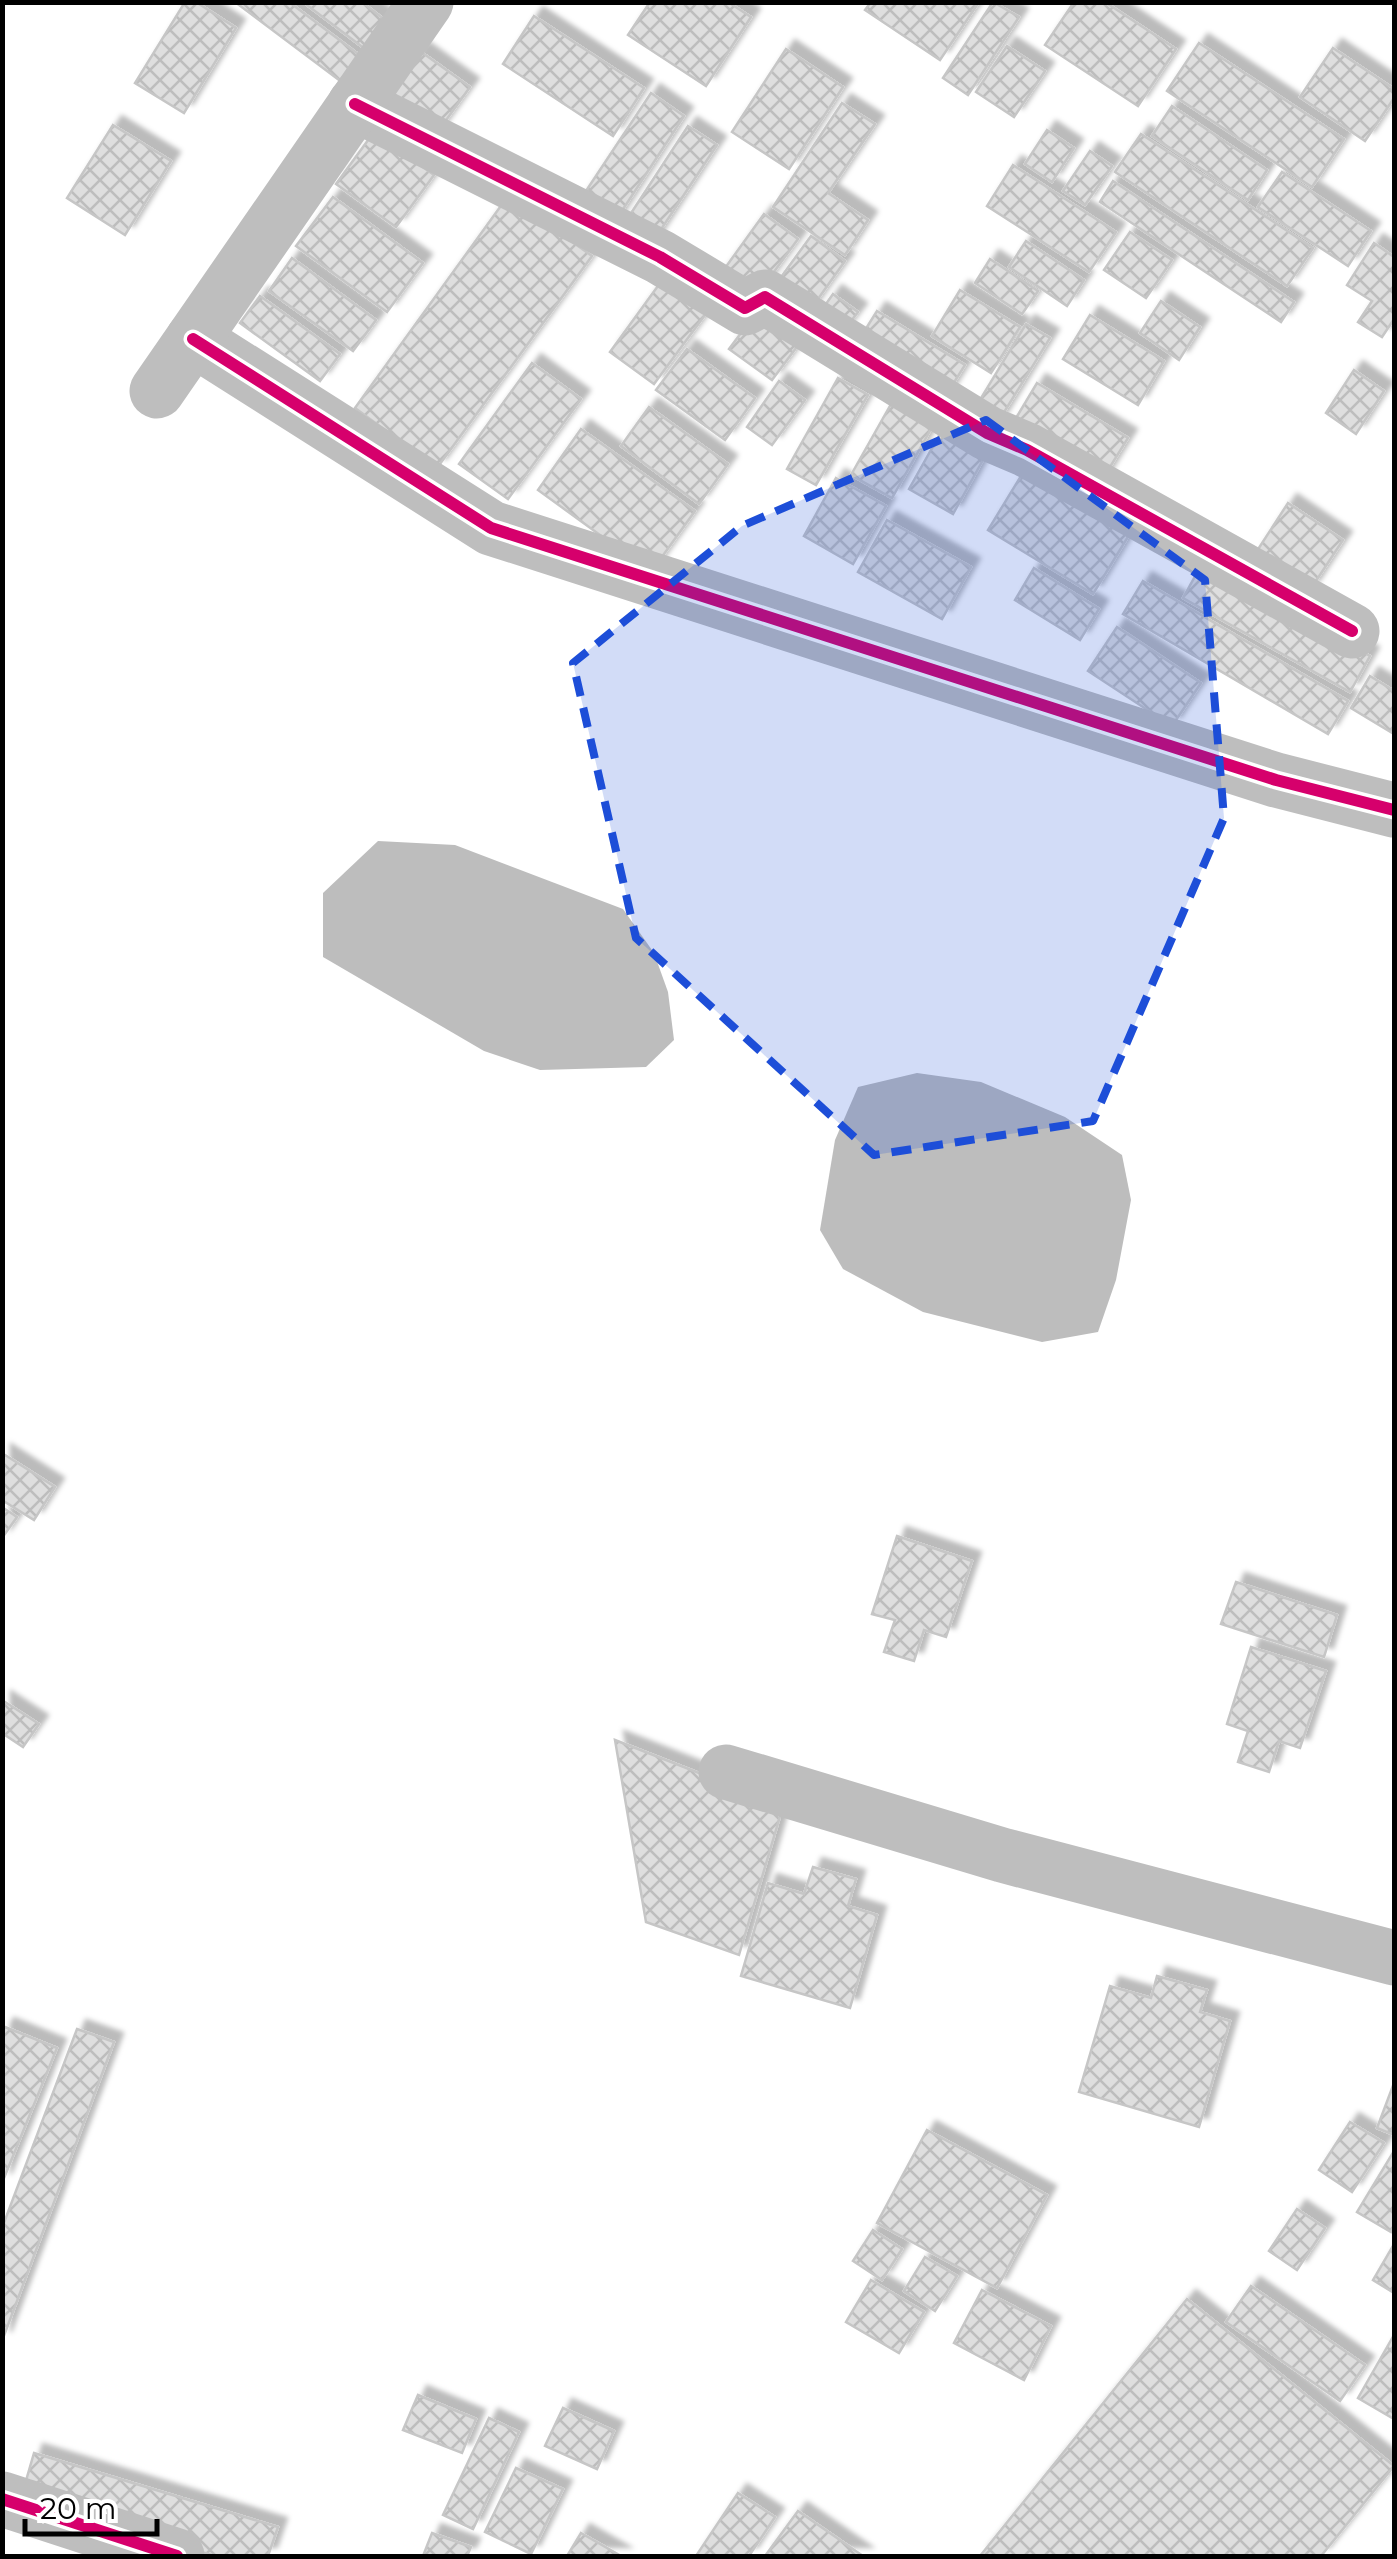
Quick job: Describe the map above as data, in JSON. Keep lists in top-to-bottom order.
{
  "scale_bar": "20 m"
}
